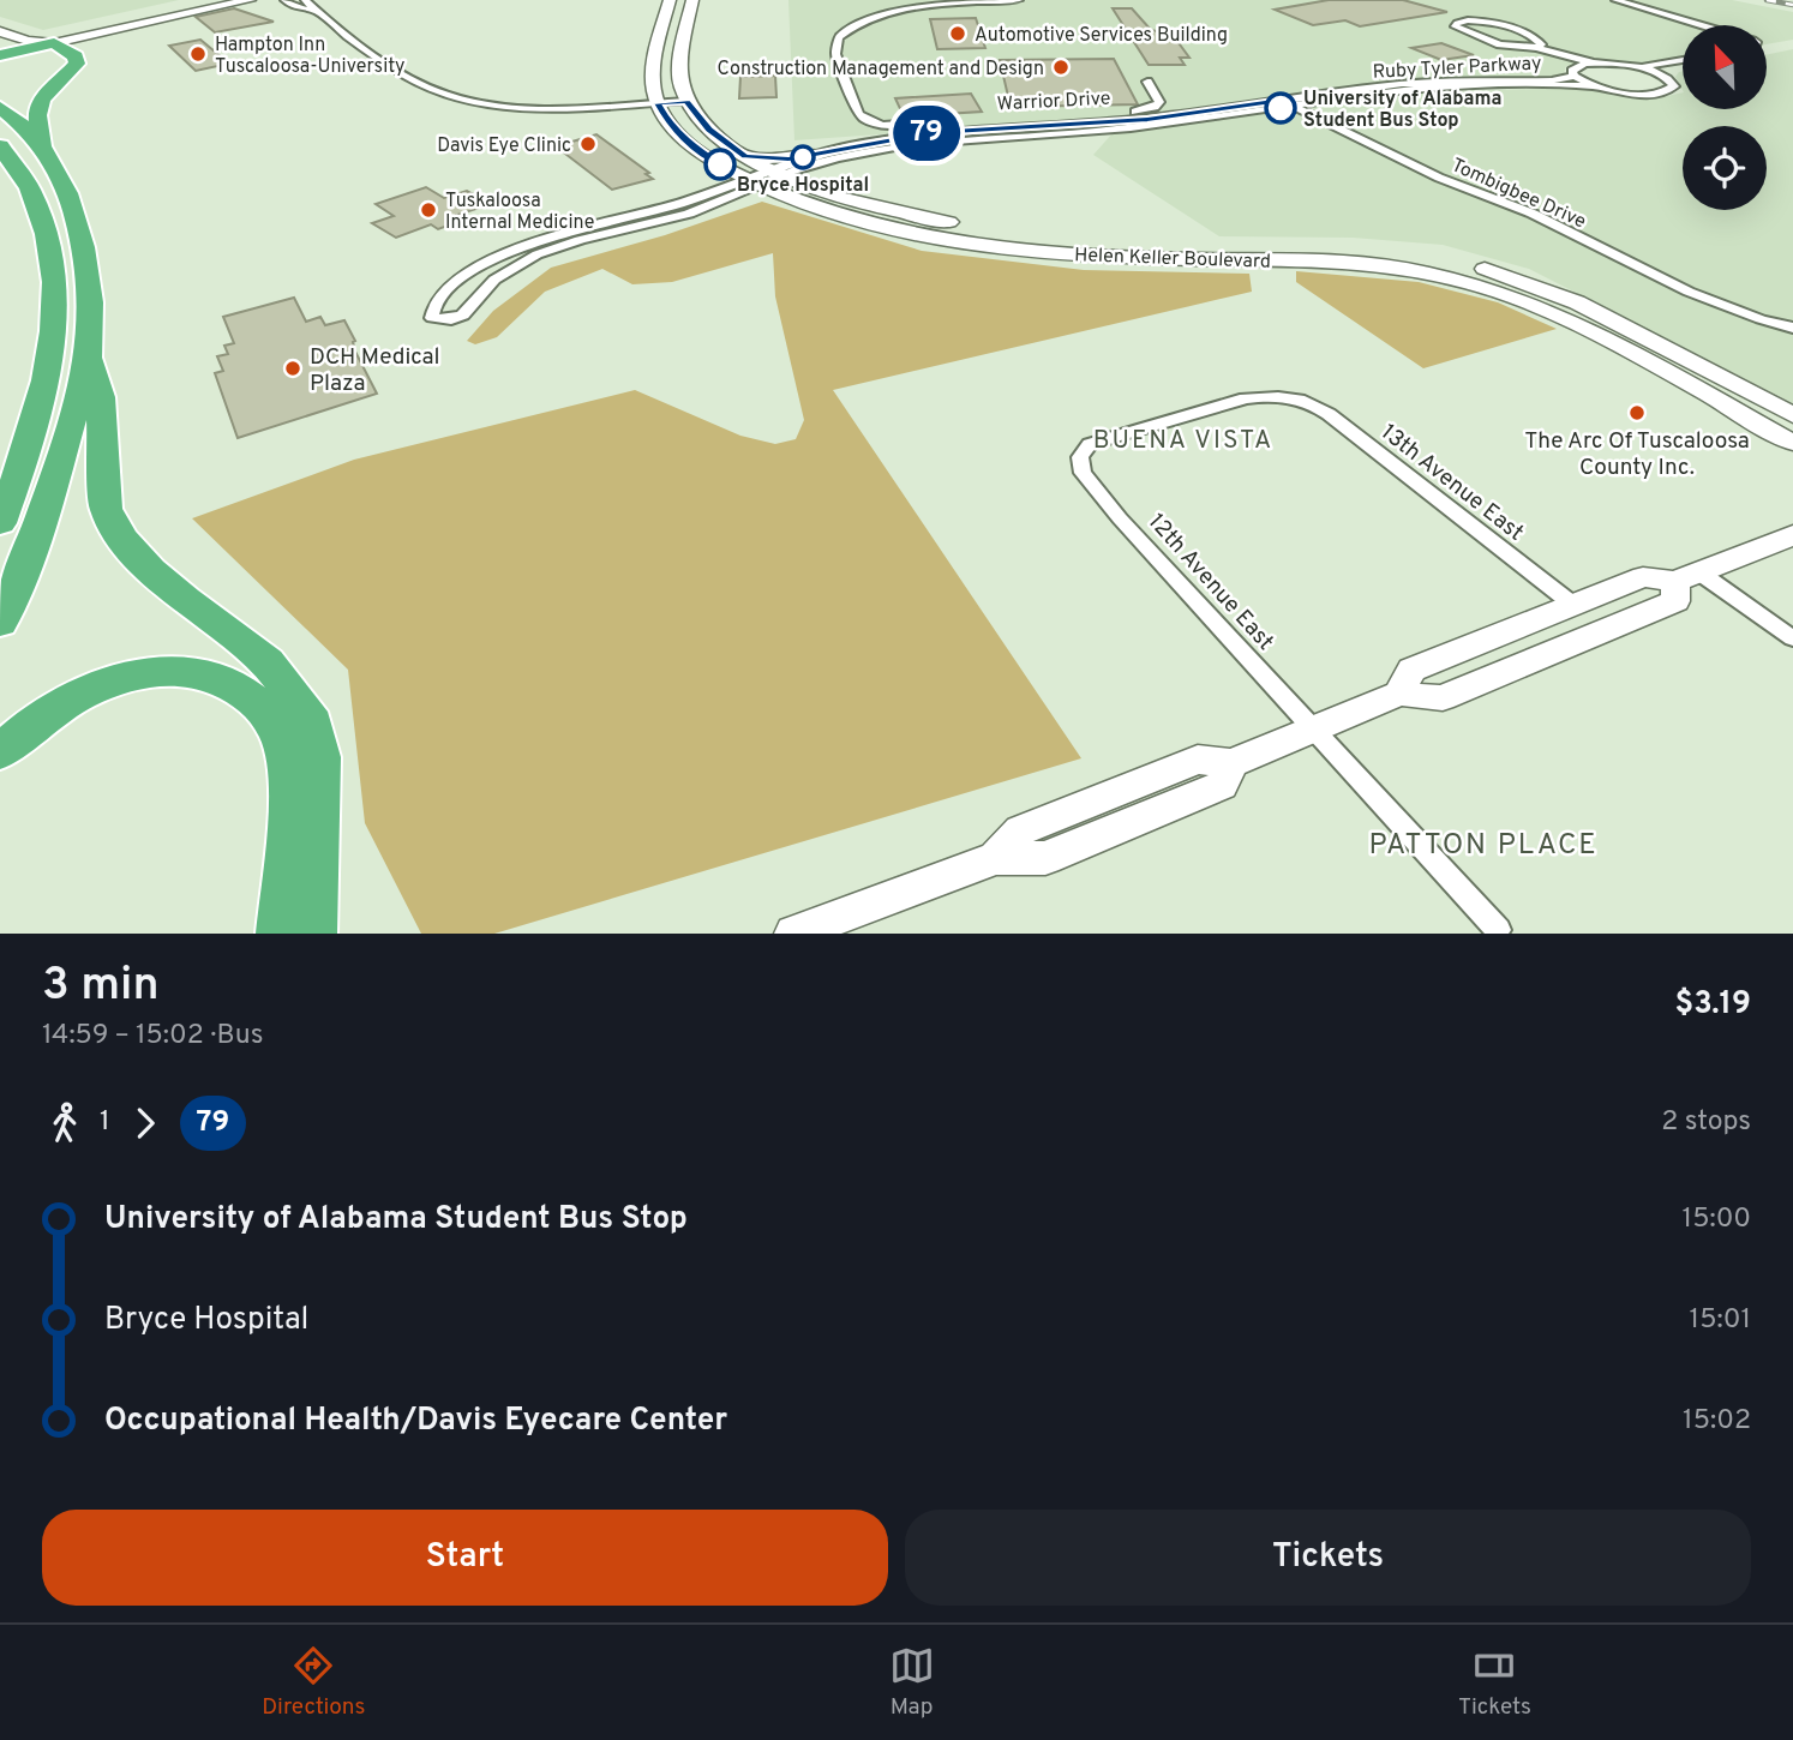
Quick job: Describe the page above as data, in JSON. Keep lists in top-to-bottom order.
{
  "streets": {
    "street": [
      "Ruby Tyler Parkway",
      "Warrior Drive",
      "Tombigbee Drive",
      "Helen Keller Boulevard",
      "13th Avenue East",
      "12th Avenue East"
    ]
  },
  "crossings": [
    ["Ruby Tyler Parkway", "Tombigbee Drive"],
    ["Ruby Tyler Parkway", "Helen Keller Boulevard"],
    ["13th Avenue East", "12th Avenue East"]
  ],
  "districts": ["BUENA VISTA", "PATTON PLACE"],
  "places": [
    "Automotive Services Building",
    "Hampton Inn Tuscaloosa-University",
    "Construction Management and Design",
    "University of Alabama Student Bus Stop",
    "Davis Eye Clinic",
    "Bryce Hospital",
    "Tuskaloosa Internal Medicine",
    "DCH Medical Plaza",
    "The Arc Of Tuscaloosa County Inc."
  ],
  "lines": ["bus line 79"],
  "north": "top left",
  "page": {
    "on_map": "79",
    "heading": ["3 min", "14:59 – 15:02 · Bus", "$3.19"],
    "legs": ["1", "79", "2 stops"],
    "list": [
      {
        "name": "University of Alabama Student Bus Stop",
        "value": "15:00"
      },
      {
        "name": "Bryce Hospital",
        "value": "15:01"
      },
      {
        "name": "Occupational Health/Davis Eyecare Center",
        "value": "15:02"
      }
    ],
    "buttons": ["Start", "Tickets"],
    "tabs": ["Directions", "Map", "Tickets"]
  }
}
